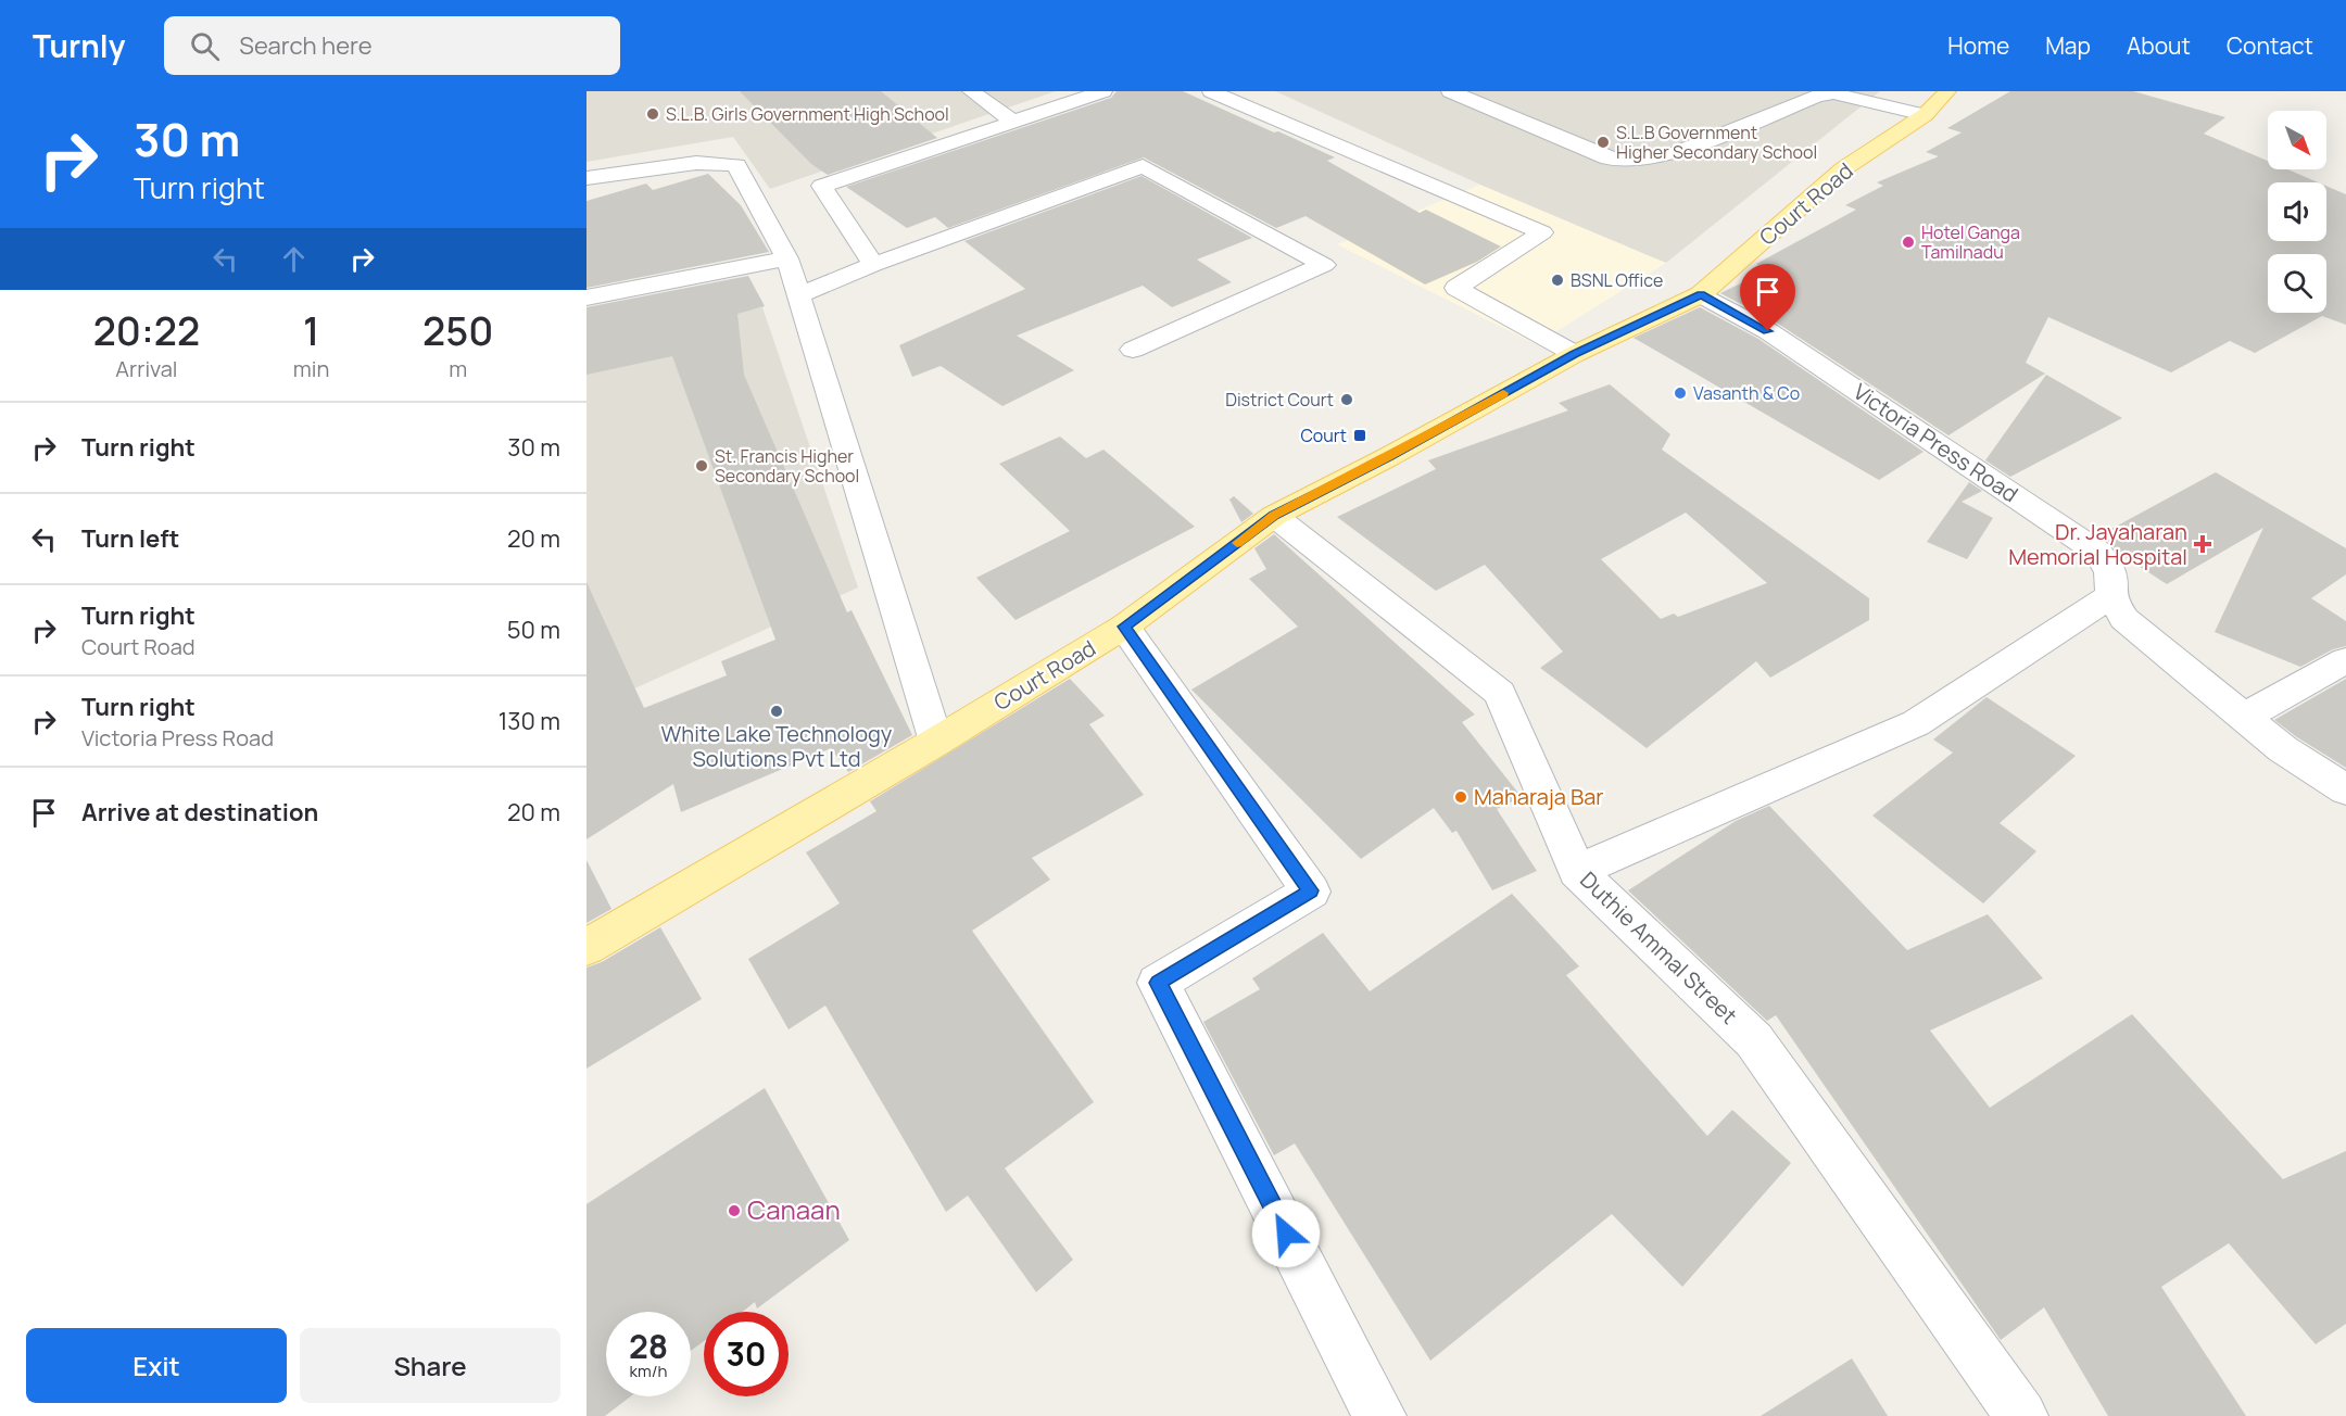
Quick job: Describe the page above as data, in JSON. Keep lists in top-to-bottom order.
{
  "streets": {
    "main road": ["Court Road"],
    "street": ["Victoria Press Road", "Duthie Ammal Street"]
  },
  "crossings": [
    ["Court Road", "Victoria Press Road"],
    ["Court Road", "Duthie Ammal Street"]
  ],
  "places": {
    "other": [
      "S.L.B. Girls Government High School",
      "S.L.B Government Higher Secondary School",
      "Hotel Ganga Tamilnadu",
      "BSNL Office",
      "Vasanth & Co",
      "District Court",
      "St. Francis Higher Secondary School",
      "White Lake Technology Solutions Pvt Ltd",
      "Maharaja Bar",
      "Canaan"
    ],
    "transit": ["Court"],
    "health": ["Dr. Jayaharan Memorial Hospital"]
  },
  "north": "bottom right",
  "page": {
    "header": "Turnly",
    "search": "Search here",
    "nav": [
      "Home",
      "Map",
      "About",
      "Contact"
    ],
    "turn": ["30 m", "Turn right"],
    "eta": [
      "20:22",
      "Arrival",
      "1",
      "min",
      "250",
      "m"
    ],
    "list": [
      {
        "name": "Turn right",
        "value": "30 m"
      },
      {
        "name": "Turn left",
        "value": "20 m"
      },
      {
        "name": "Turn right",
        "note": "Court Road",
        "value": "50 m"
      },
      {
        "name": "Turn right",
        "note": "Victoria Press Road",
        "value": "130 m"
      },
      {
        "name": "Arrive at destination",
        "value": "20 m"
      }
    ],
    "speed": "28 km/h",
    "limit": "30",
    "buttons": ["Exit", "Share"]
  }
}
